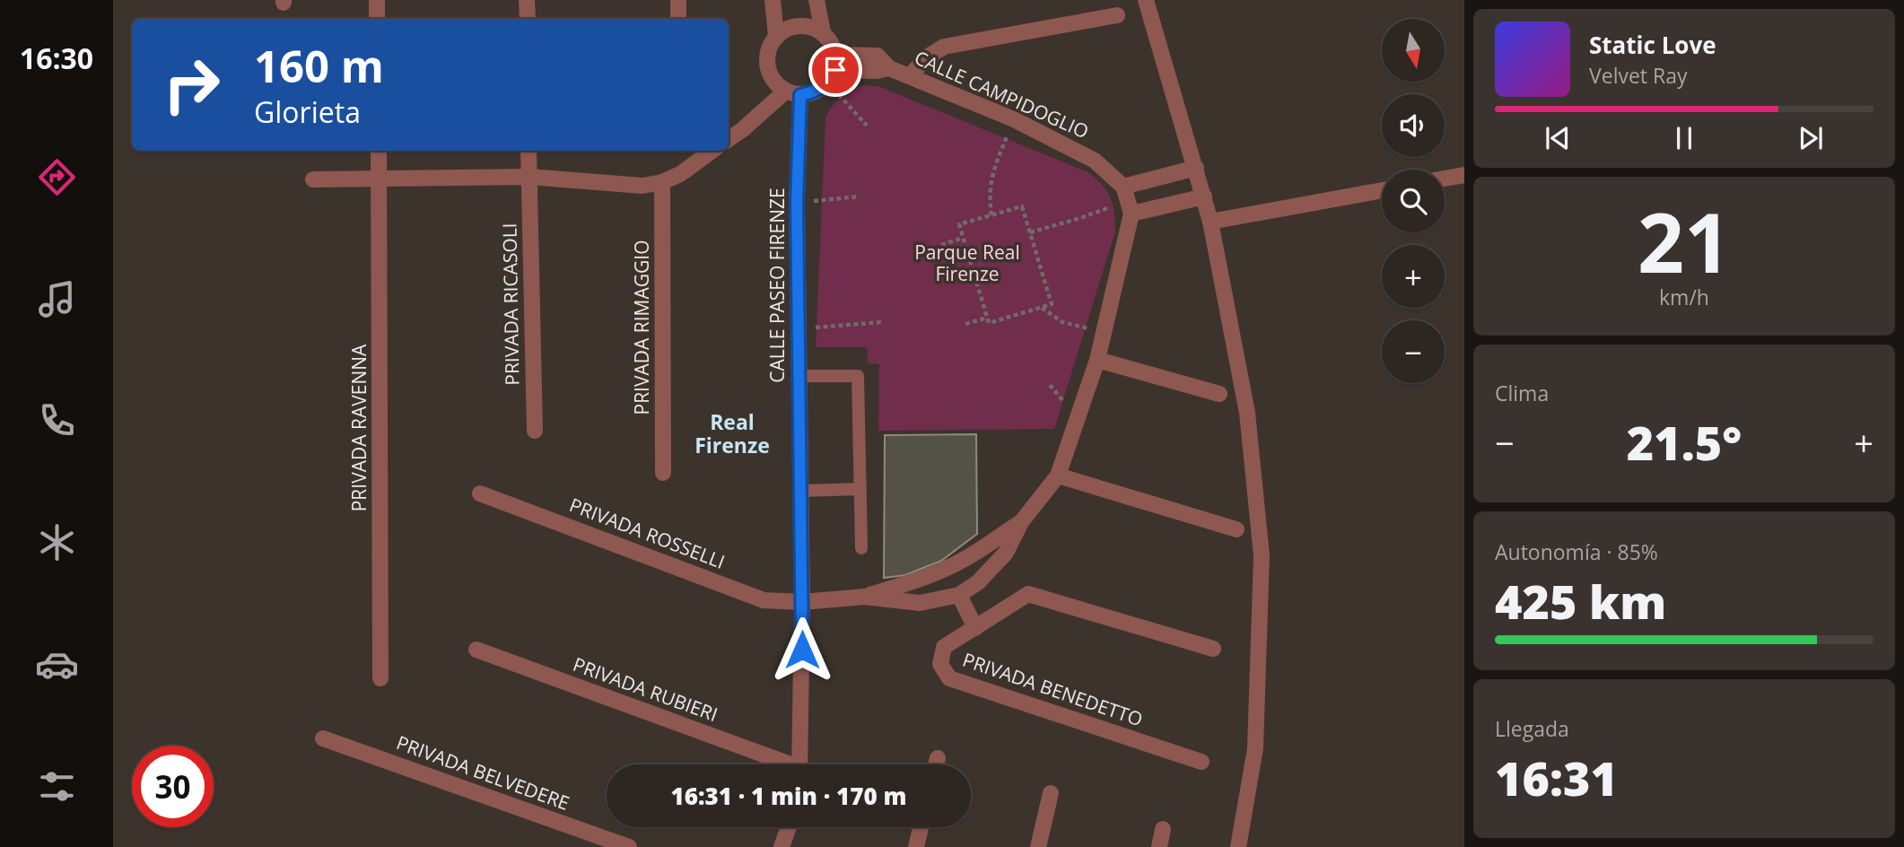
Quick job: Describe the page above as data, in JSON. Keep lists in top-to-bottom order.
{
  "streets": {
    "street": [
      "CALLE CAMPIDOGLIO",
      "CALLE PASEO FIRENZE",
      "PRIVADA RICASOLI",
      "PRIVADA RIMAGGIO",
      "PRIVADA RAVENNA",
      "PRIVADA ROSSELLI",
      "PRIVADA RUBIERI",
      "PRIVADA BENEDETTO",
      "PRIVADA BELVEDERE"
    ]
  },
  "crossings": [
    ["CALLE CAMPIDOGLIO", "CALLE PASEO FIRENZE"],
    ["CALLE PASEO FIRENZE", "PRIVADA ROSSELLI"]
  ],
  "districts": ["Real Firenze"],
  "parks": ["Parque Real Firenze"],
  "north": "bottom",
  "page": {
    "tabs": "16:30",
    "map_buttons": ["+", "−"],
    "turn": ["160 m", "Glorieta"],
    "song": ["Static Love", "Velvet Ray"],
    "tile": [
      ["21", "km/h"],
      "Clima",
      ["Autonomía · 85%", "425 km"],
      ["Llegada", "16:31"]
    ],
    "heat": ["−", "21.5°", "+"],
    "limit": "30",
    "trip": "16:31 · 1 min · 170 m"
  }
}
